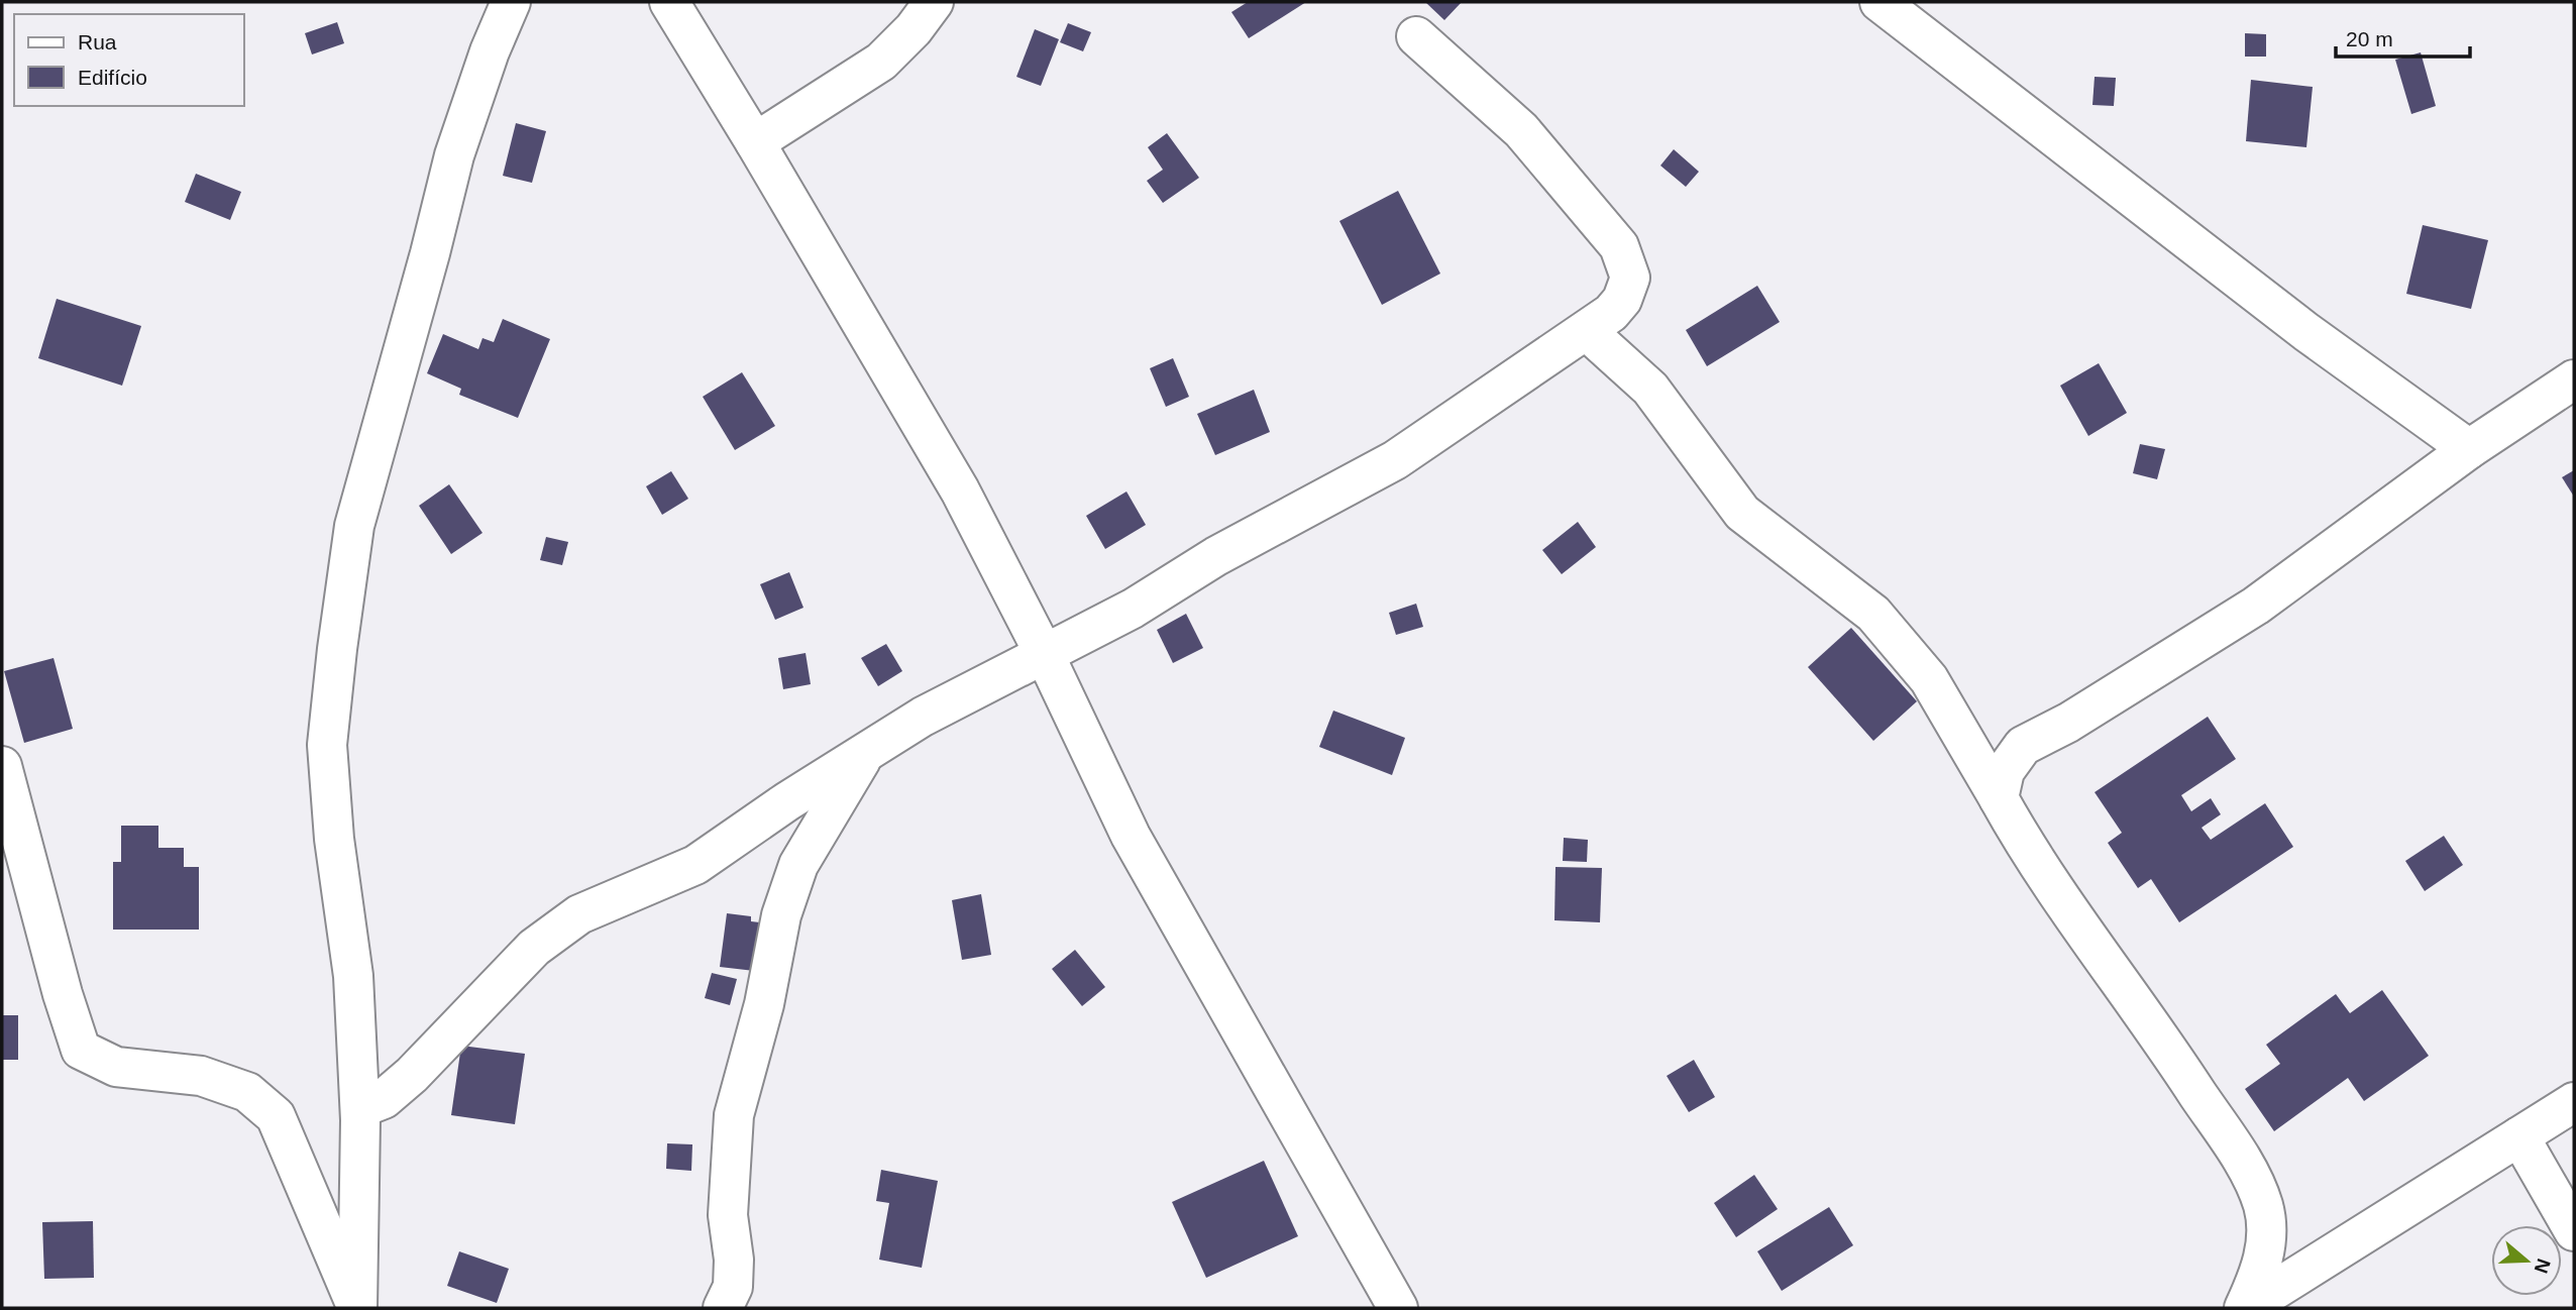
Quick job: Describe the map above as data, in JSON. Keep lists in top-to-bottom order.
{
  "legend": ["Rua", "Edifício"],
  "scale_bar": "20 m",
  "north": "right"
}
